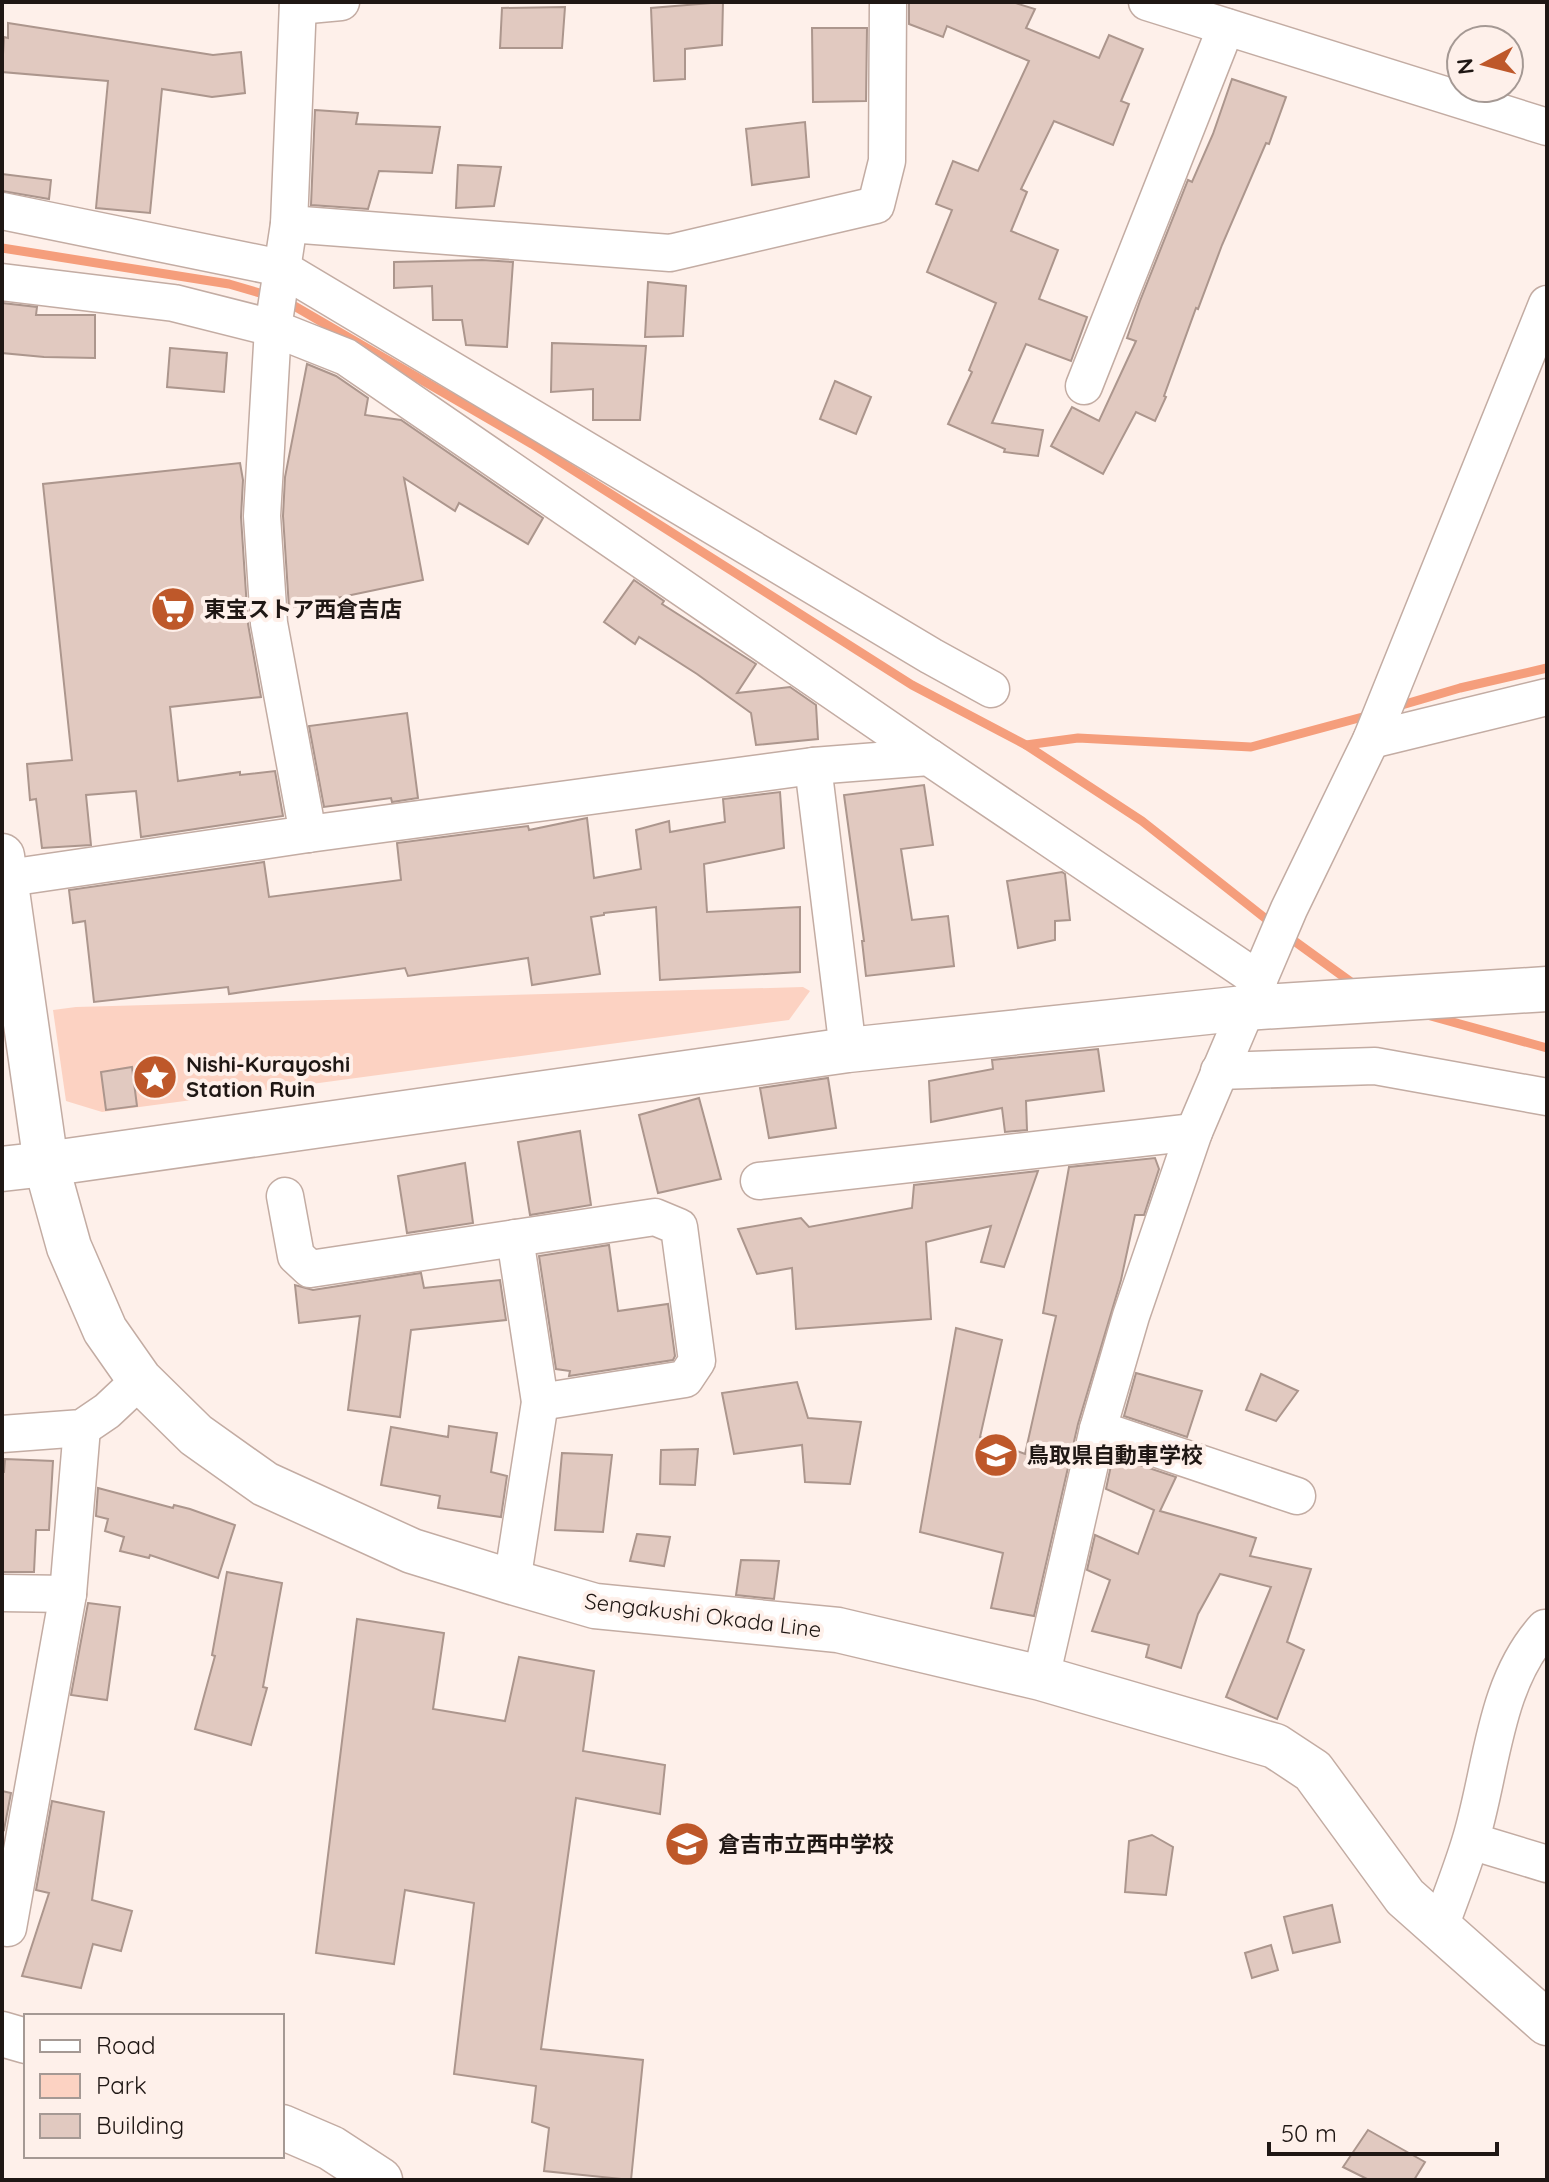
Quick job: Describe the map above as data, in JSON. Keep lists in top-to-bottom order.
{
  "streets": {
    "main road": ["Sengakushi Okada Line"]
  },
  "places": {
    "supermarket": ["東宝ストア西倉吉店"],
    "place": ["Nishi-Kurayoshi Station Ruin"],
    "school or university": ["鳥取県自動車学校", "倉吉市立西中学校"]
  },
  "legend": ["Road", "Park", "Building"],
  "scale_bar": "50 m",
  "north": "left"
}
